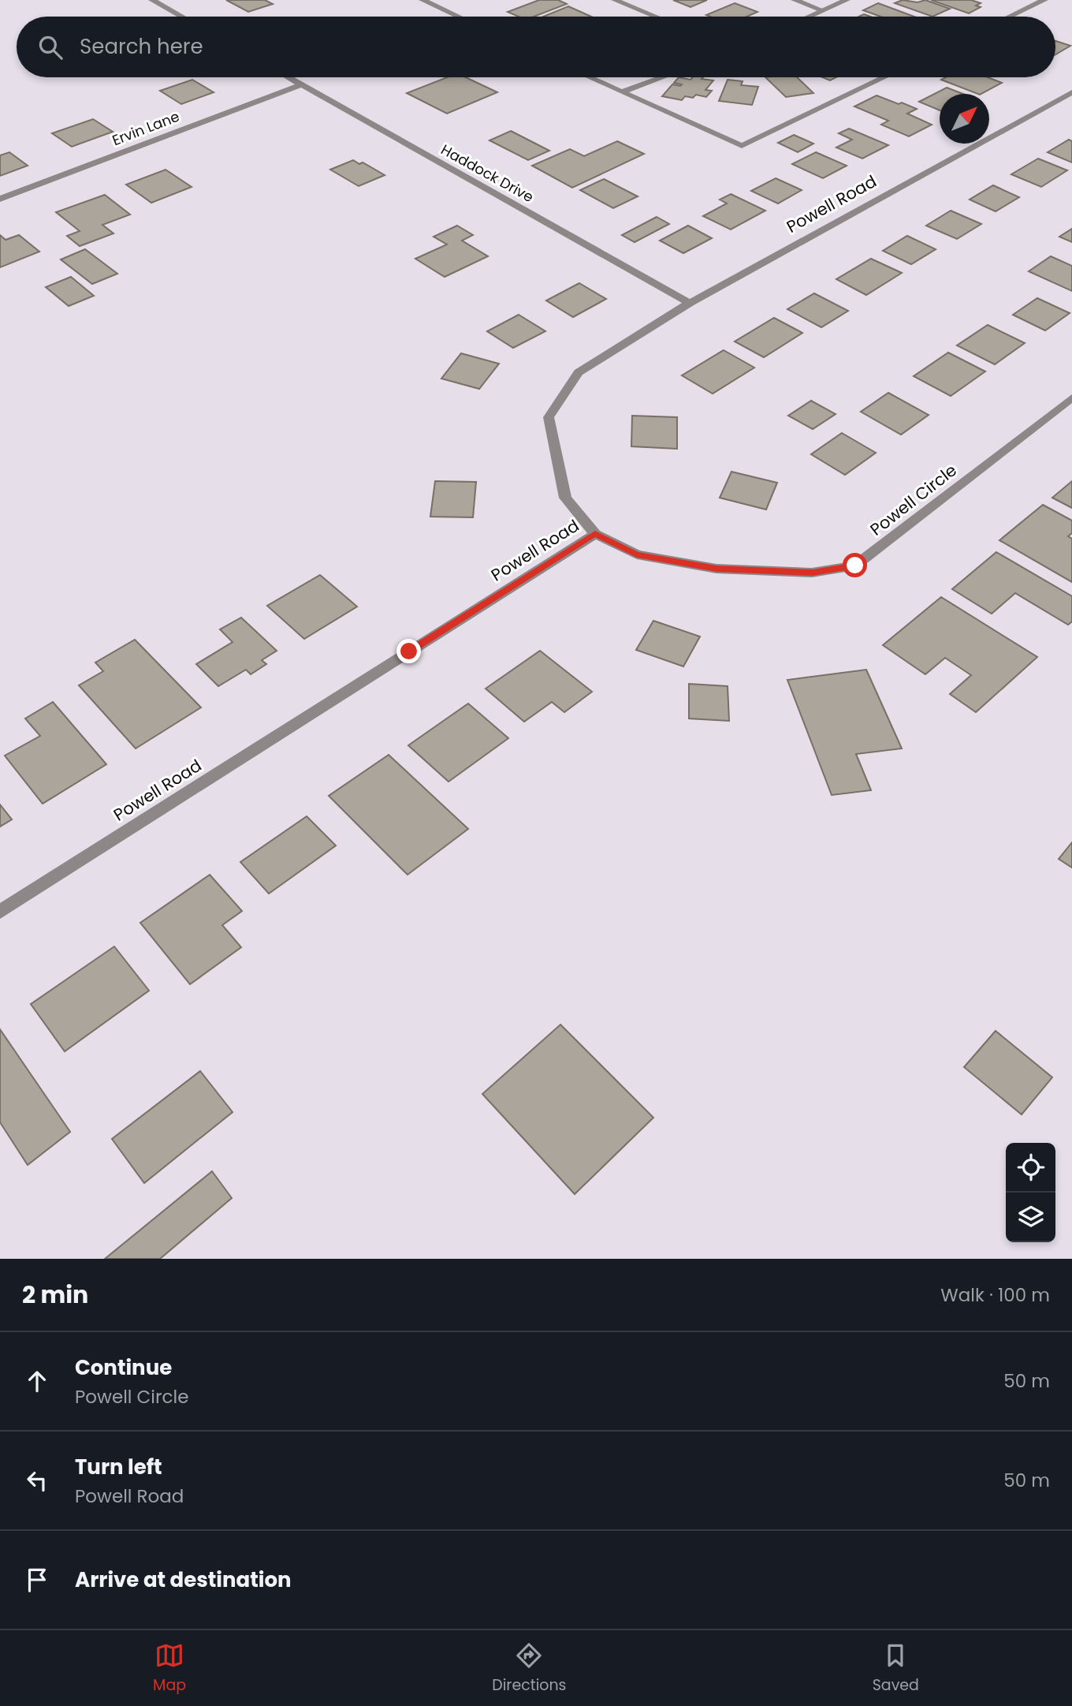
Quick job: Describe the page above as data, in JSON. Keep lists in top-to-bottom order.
{
  "streets": {
    "street": [
      "Ervin Lane",
      "Haddock Drive",
      "Powell Road",
      "Powell Circle"
    ]
  },
  "crossings": [
    ["Ervin Lane", "Haddock Drive"],
    ["Haddock Drive", "Powell Road"],
    ["Powell Road", "Powell Circle"]
  ],
  "north": "top right",
  "page": {
    "search": "Search here",
    "heading": ["2 min", "Walk · 100 m"],
    "list": [
      ["Continue", "Powell Circle", "50 m"],
      ["Turn left", "Powell Road", "50 m"],
      "Arrive at destination"
    ],
    "nav": ["Map", "Directions", "Saved"]
  }
}
